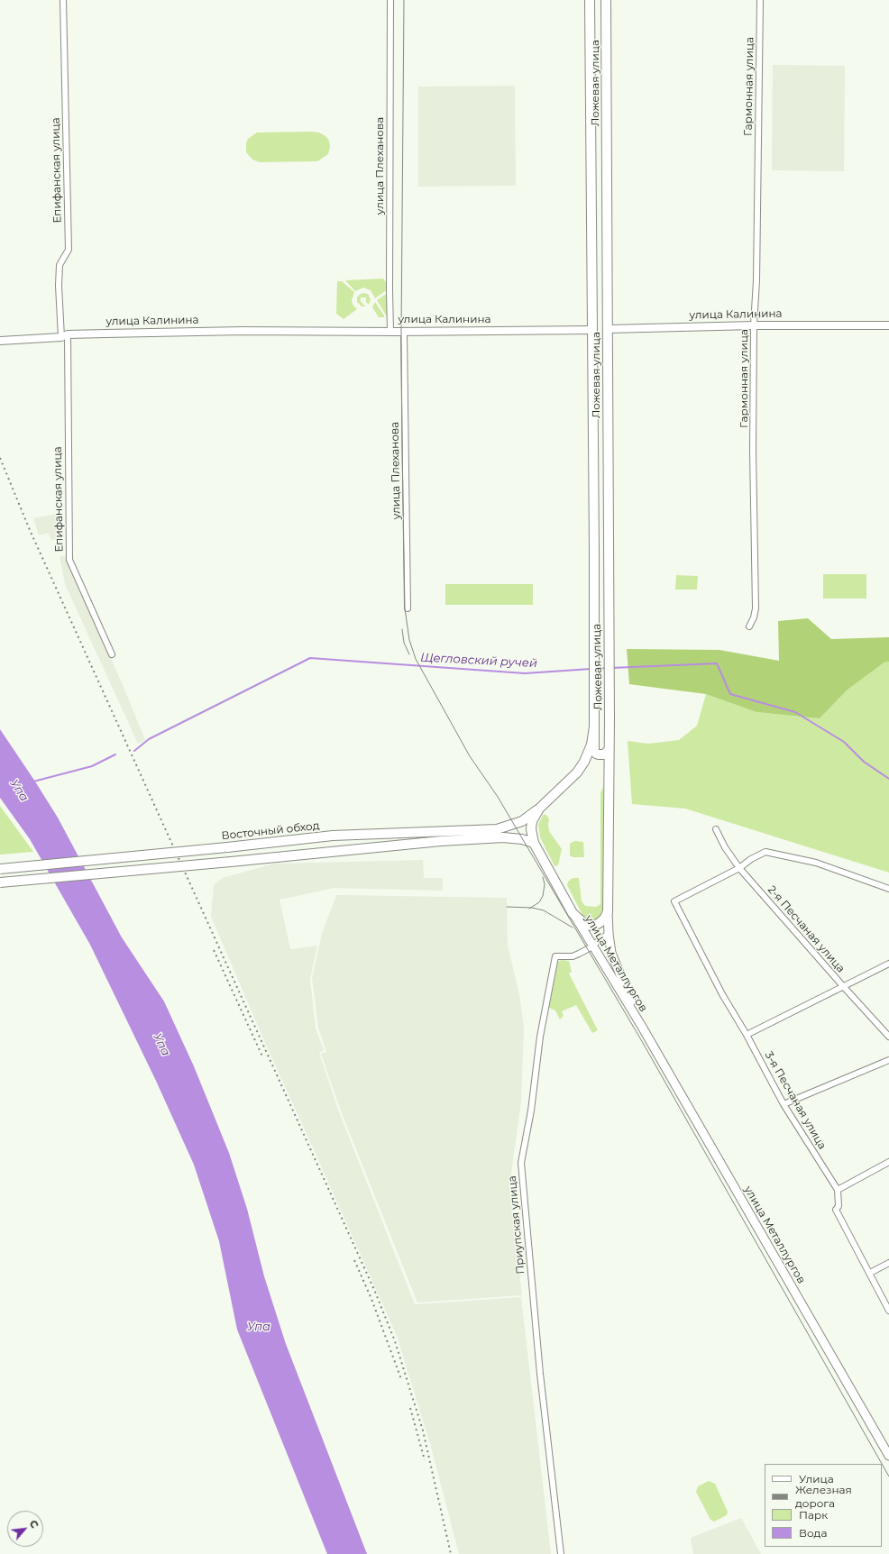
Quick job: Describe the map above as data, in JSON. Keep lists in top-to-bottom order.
{
  "streets": {
    "main road": [
      "Ложевая улица",
      "улица Калинина",
      "Восточный обход",
      "улица Металлургов"
    ],
    "street": [
      "Гармонная улица",
      "улица Плеханова",
      "Епифанская улица",
      "2-я Песчаная улица",
      "3-я Песчаная улица",
      "Приупская улица"
    ]
  },
  "crossings": [
    ["Ложевая улица", "улица Калинина"],
    ["Ложевая улица", "Восточный обход"],
    ["Ложевая улица", "улица Металлургов"],
    ["Гармонная улица", "улица Калинина"],
    ["улица Плеханова", "улица Калинина"],
    ["Епифанская улица", "улица Калинина"],
    ["2-я Песчаная улица", "3-я Песчаная улица"],
    ["улица Металлургов", "Приупская улица"]
  ],
  "water": ["Щегловский ручей", "Упа"],
  "legend": [
    "Улица",
    "Железная дорога",
    "Парк",
    "Вода"
  ],
  "north": "top right"
}
